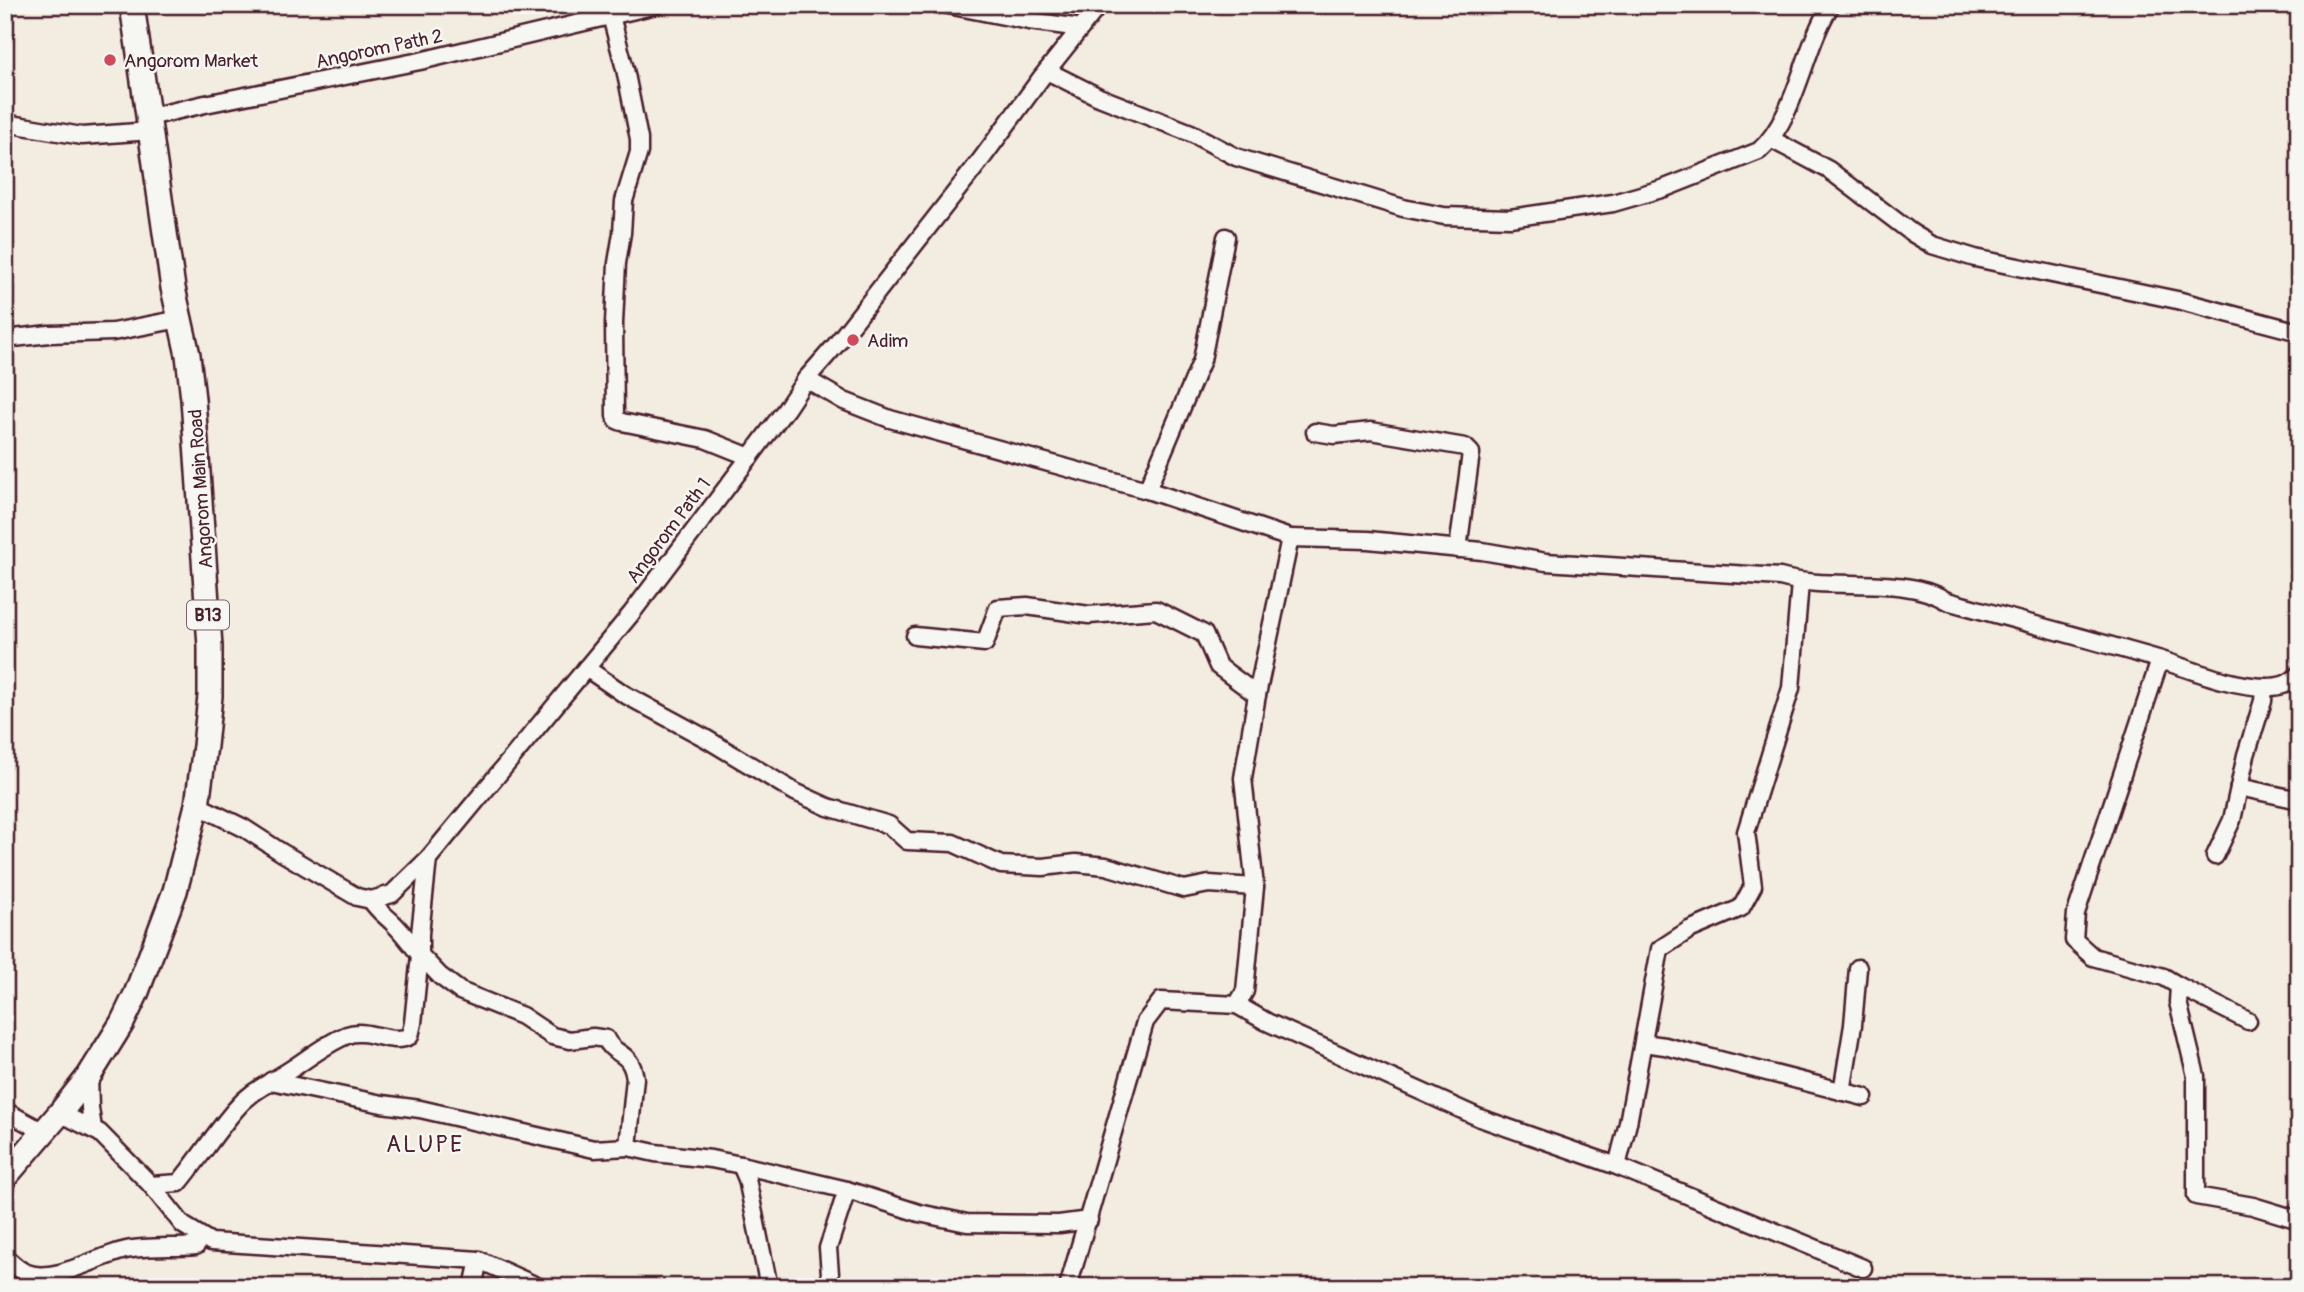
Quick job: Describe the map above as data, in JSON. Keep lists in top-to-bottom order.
{
  "streets": {
    "highway": ["Angorom Main Road", "B13"],
    "street": ["Angorom Path 2", "Angorom Path 1"]
  },
  "crossings": [
    ["Angorom Path 2", "Angorom Main Road"]
  ],
  "districts": ["ALUPE"],
  "places": ["Angorom Market", "Adim"]
}
